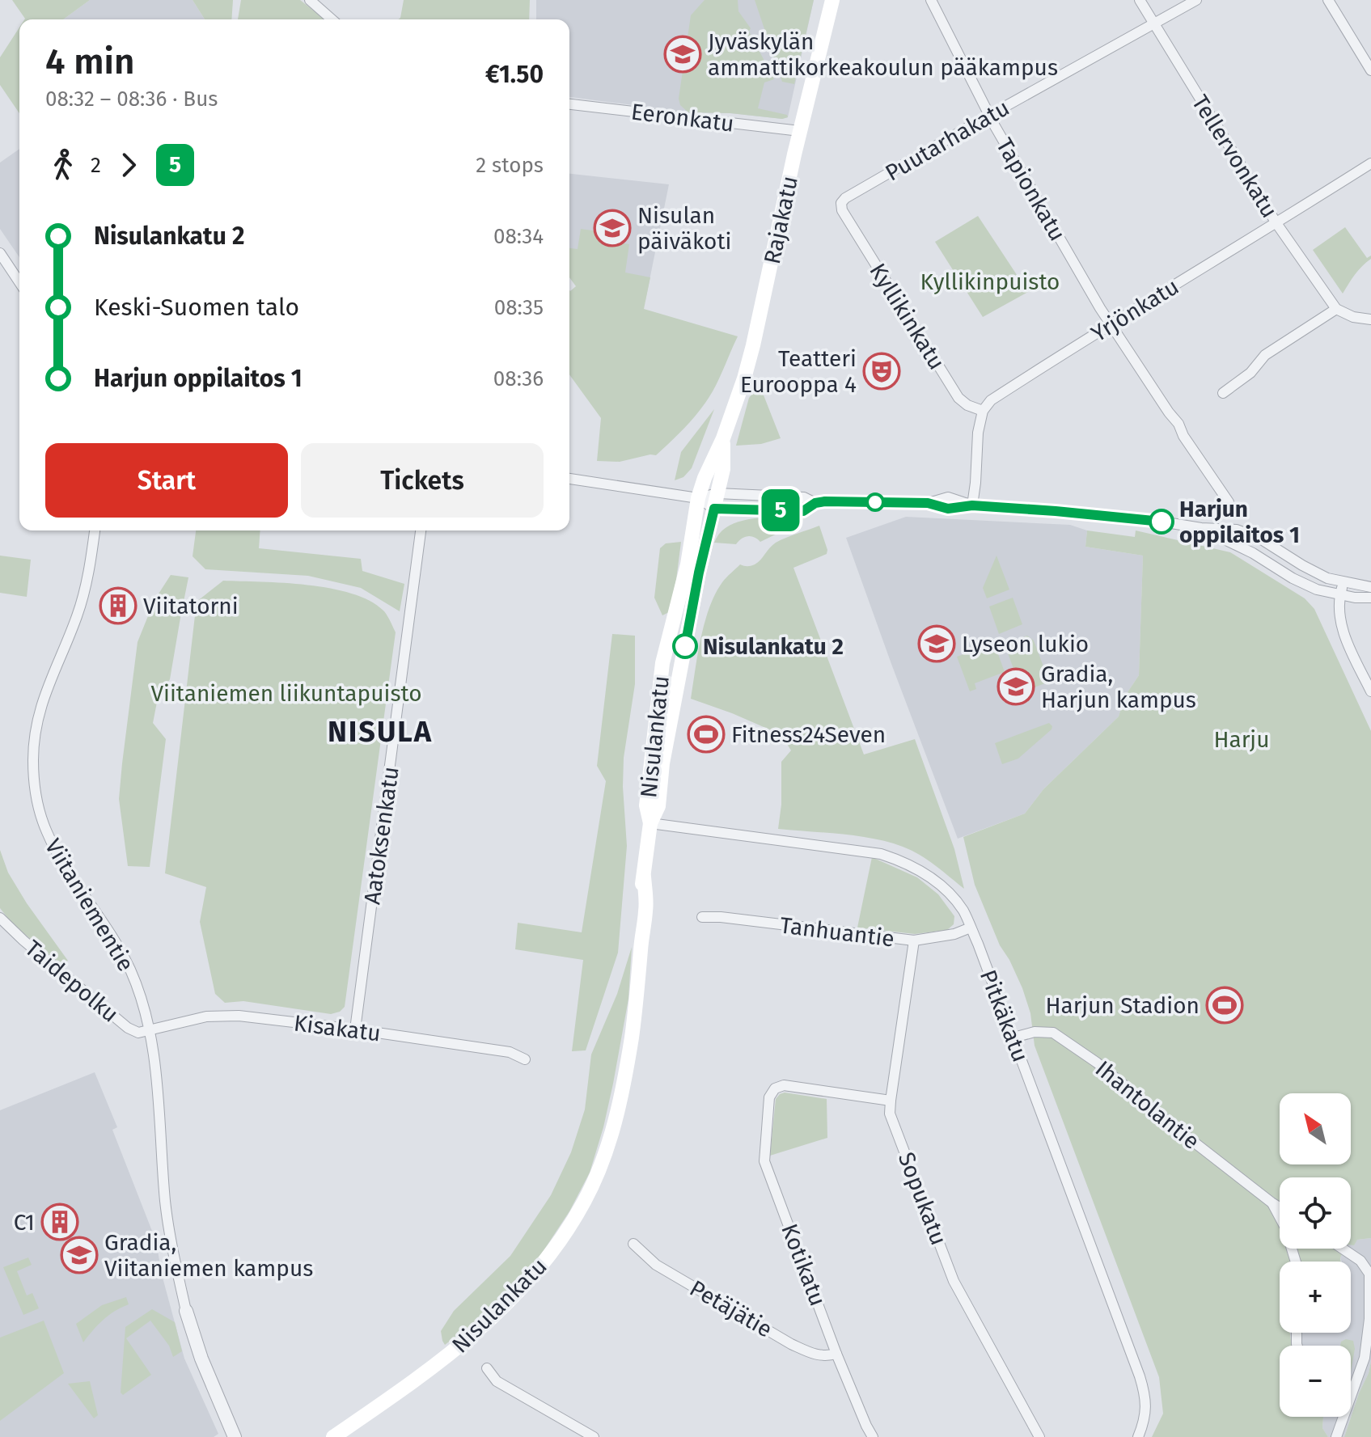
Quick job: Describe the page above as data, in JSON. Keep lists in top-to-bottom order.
{
  "streets": {
    "main road": ["Rajakatu", "Nisulankatu"],
    "street": [
      "Eeronkatu",
      "Puutarhakatu",
      "Tellervonkatu",
      "Tapionkatu",
      "Yrjönkatu",
      "Kyllikinkatu",
      "Aatoksenkatu",
      "Viitaniementie",
      "Tanhuantie",
      "Taidepolku",
      "Pitkäkatu",
      "Kisakatu",
      "Ihantolantie",
      "Sopukatu",
      "Kotikatu",
      "Petäjätie"
    ]
  },
  "crossings": [
    ["Eeronkatu", "Rajakatu"],
    ["Puutarhakatu", "Tellervonkatu"],
    ["Puutarhakatu", "Tapionkatu"],
    ["Puutarhakatu", "Kyllikinkatu"],
    ["Tellervonkatu", "Yrjönkatu"],
    ["Tapionkatu", "Yrjönkatu"],
    ["Rajakatu", "Nisulankatu"],
    ["Yrjönkatu", "Kyllikinkatu"],
    ["Nisulankatu", "Pitkäkatu"],
    ["Aatoksenkatu", "Kisakatu"],
    ["Viitaniementie", "Taidepolku"],
    ["Viitaniementie", "Kisakatu"],
    ["Tanhuantie", "Pitkäkatu"],
    ["Tanhuantie", "Sopukatu"],
    ["Taidepolku", "Kisakatu"],
    ["Pitkäkatu", "Ihantolantie"],
    ["Sopukatu", "Kotikatu"],
    ["Kotikatu", "Petäjätie"]
  ],
  "districts": ["NISULA"],
  "parks": ["Kyllikinpuisto", "Viitaniemen liikuntapuisto", "Harju"],
  "places": {
    "school or university": [
      "Jyväskylän ammattikorkeakoulun pääkampus",
      "Nisulan päiväkoti",
      "Lyseon lukio",
      "Gradia, Harjun kampus",
      "Gradia, Viitaniemen kampus"
    ],
    "theatre": ["Teatteri Eurooppa 4"],
    "other": ["Harjun oppilaitos 1", "Nisulankatu 2"],
    "building": ["Viitatorni", "C1"],
    "sports": ["Fitness24Seven", "Harjun Stadion"]
  },
  "lines": ["bus line 5"],
  "north": "top left",
  "page": {
    "on_map": "5",
    "heading": ["4 min", "08:32 – 08:36 · Bus", "€1.50"],
    "legs": ["2", "5", "2 stops"],
    "list": [
      {
        "name": "Nisulankatu 2",
        "value": "08:34"
      },
      {
        "name": "Keski-Suomen talo",
        "value": "08:35"
      },
      {
        "name": "Harjun oppilaitos 1",
        "value": "08:36"
      }
    ],
    "buttons": ["Start", "Tickets"],
    "map_buttons": ["+", "−"]
  }
}
